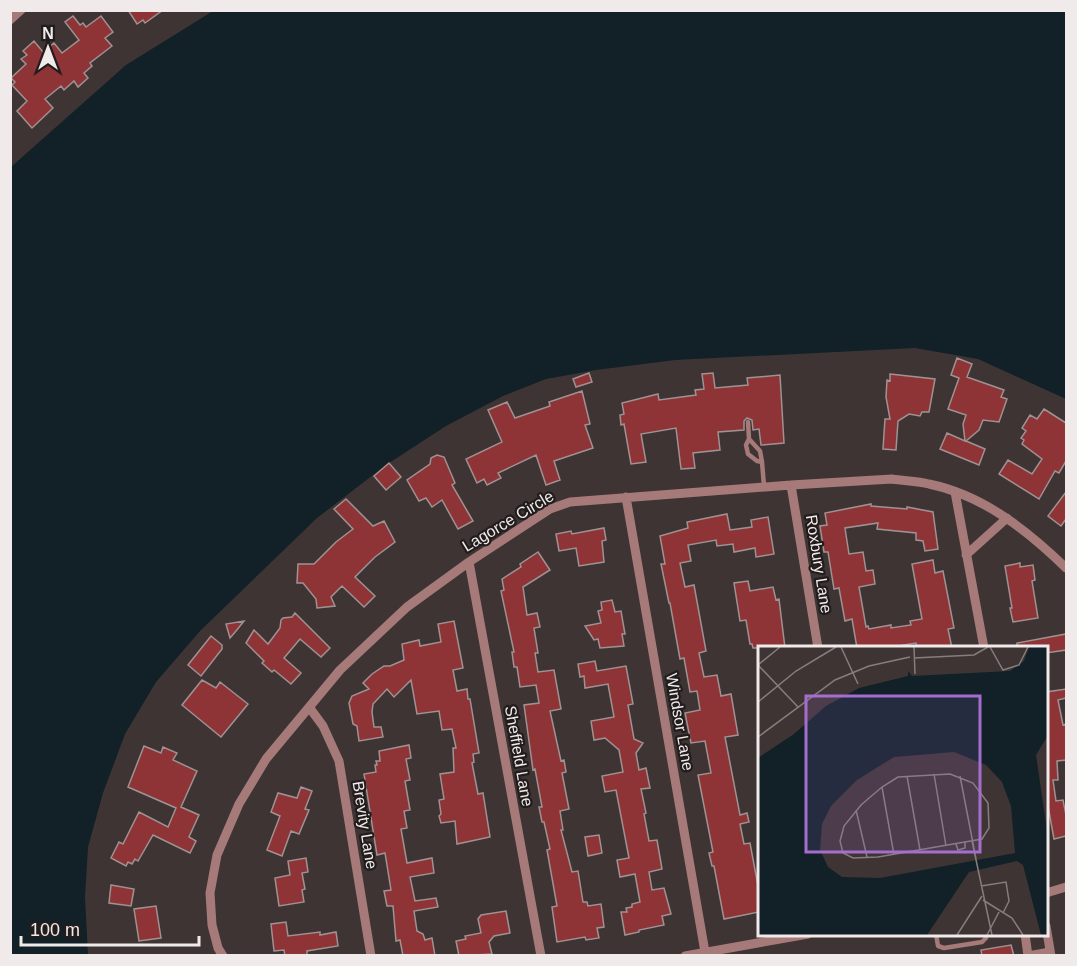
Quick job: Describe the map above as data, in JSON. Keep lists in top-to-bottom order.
{
  "streets": {
    "street": [
      "Lagorce Circle",
      "Roxbury Lane",
      "Windsor Lane",
      "Sheffield Lane",
      "Brevity Lane"
    ]
  },
  "crossings": [
    ["Lagorce Circle", "Roxbury Lane"],
    ["Lagorce Circle", "Windsor Lane"],
    ["Lagorce Circle", "Sheffield Lane"],
    ["Lagorce Circle", "Brevity Lane"]
  ],
  "scale_bar": "100 m",
  "north": "top"
}
